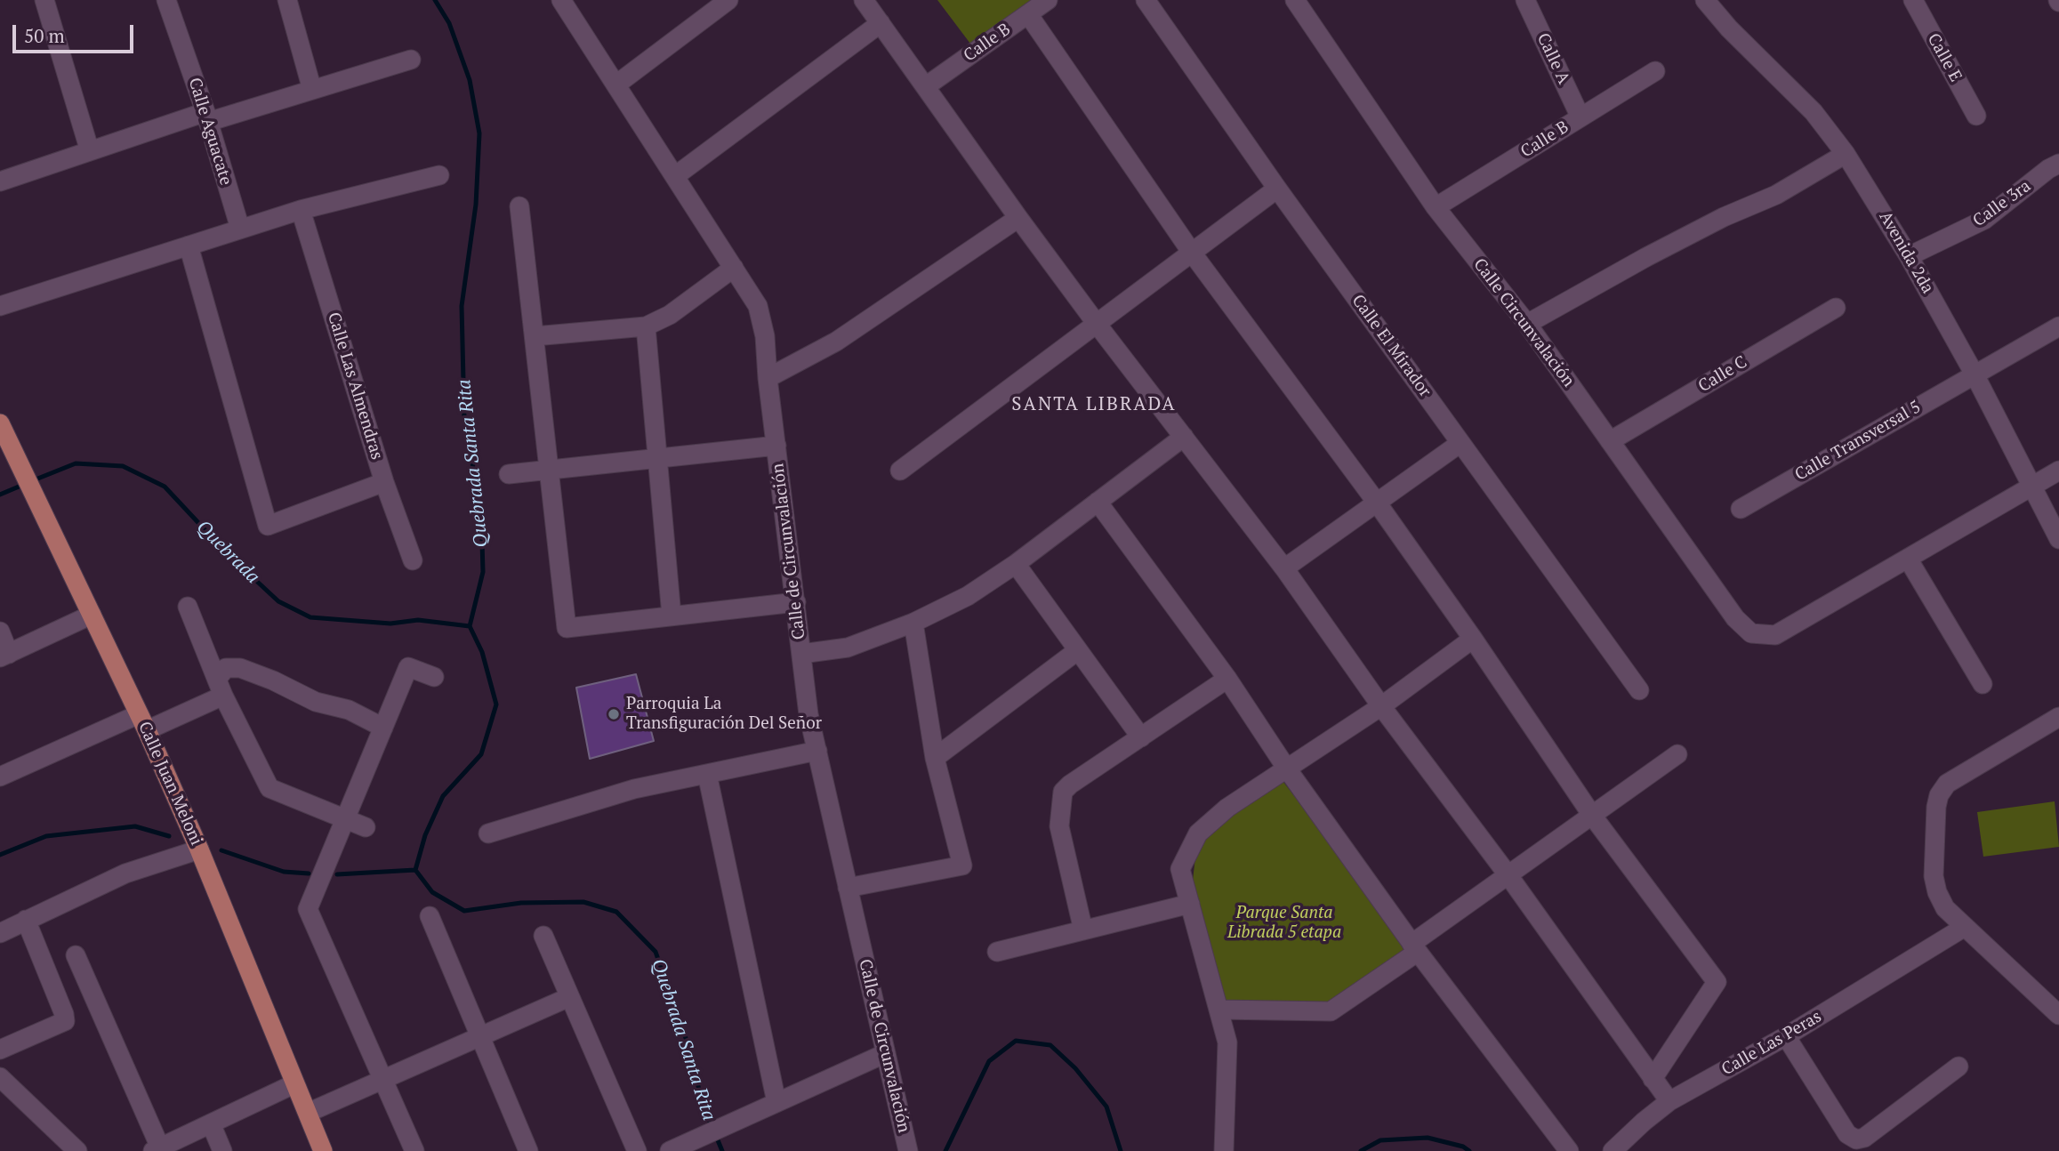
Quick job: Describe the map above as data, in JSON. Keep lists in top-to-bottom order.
{
  "streets": {
    "main road": ["Calle Juan Meloni"],
    "street": [
      "Calle B",
      "Calle E",
      "Calle A",
      "Calle Aguacate",
      "Calle 3ra",
      "Avenida 2da",
      "Calle Circunvalación",
      "Calle El Mirador",
      "Calle C",
      "Calle Las Almendras",
      "Calle Transversal 5",
      "Calle de Circunvalación",
      "Calle Las Peras"
    ]
  },
  "crossings": [
    ["Calle B", "Calle A"],
    ["Calle B", "Calle Circunvalación"],
    ["Calle 3ra", "Avenida 2da"],
    ["Avenida 2da", "Calle Transversal 5"],
    ["Calle Circunvalación", "Calle C"]
  ],
  "districts": ["SANTA LIBRADA"],
  "water": ["Quebrada Santa Rita", "Quebrada"],
  "parks": ["Parque Santa Librada 5 etapa"],
  "places": ["Parroquia La Transfiguración Del Señor"],
  "scale_bar": "50 m"
}
